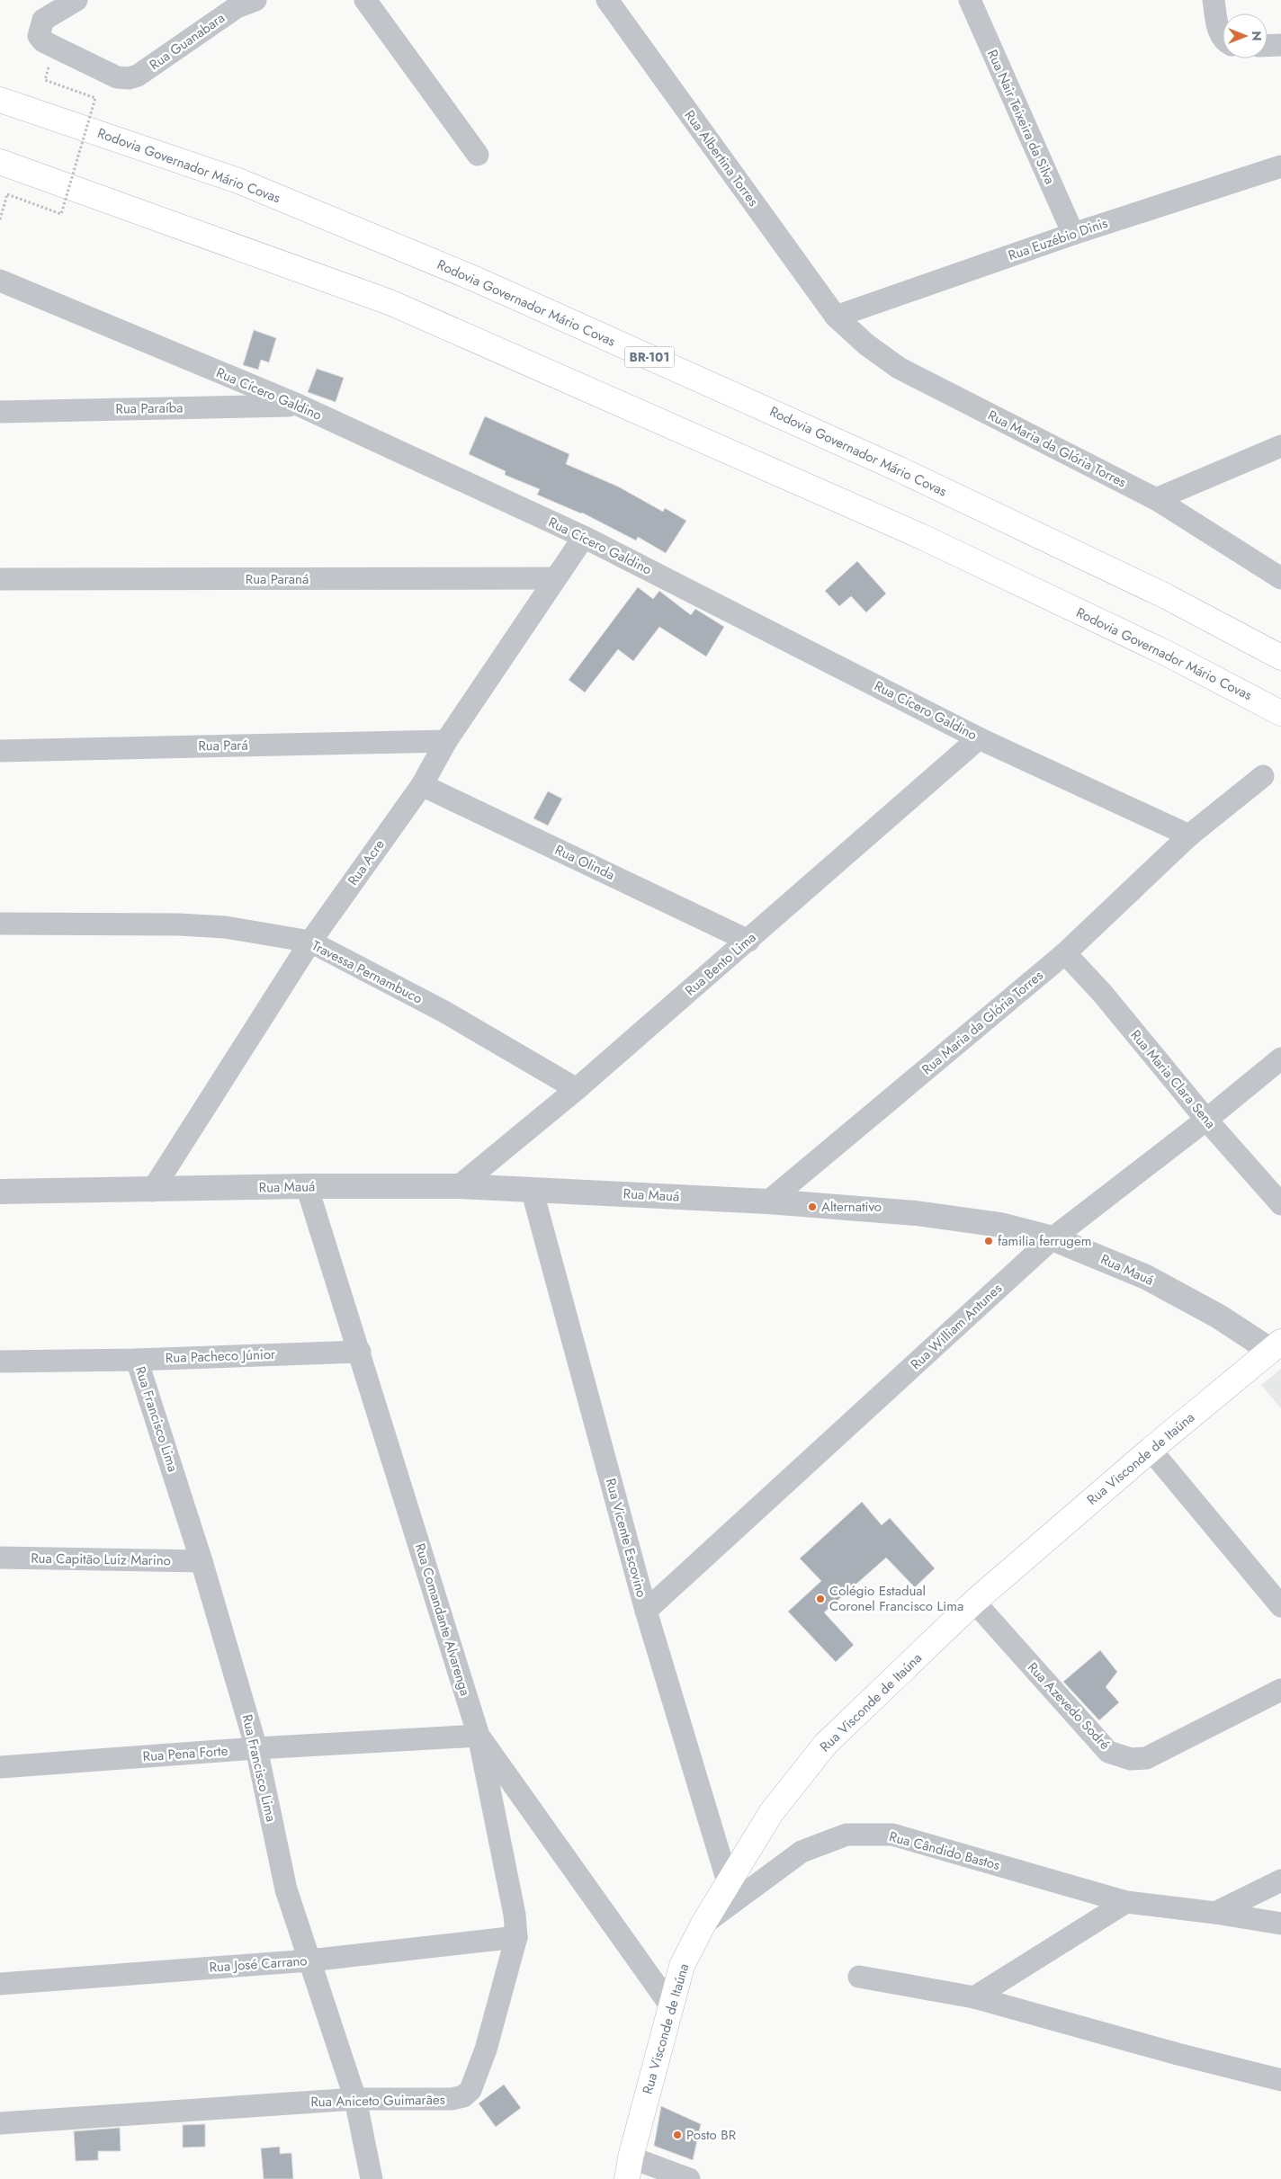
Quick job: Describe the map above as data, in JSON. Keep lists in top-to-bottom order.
{
  "streets": {
    "main road": ["Rodovia Governador Mário Covas", "BR-101", "Rua Visconde de Itaúna"],
    "street": [
      "Rua Guanabara",
      "Rua Nair Teixeira da Silva",
      "Rua Albertina Torres",
      "Rua Euzébio Dinis",
      "Rua Cícero Galdino",
      "Rua Paraíba",
      "Rua Maria da Glória Torres",
      "Rua Paraná",
      "Rua Pará",
      "Rua Acre",
      "Rua Olinda",
      "Rua Bento Lima",
      "Travessa Pernambuco",
      "Rua Maria Clara Sena",
      "Rua Mauá",
      "Rua William Antunes",
      "Rua Pacheco Júnior",
      "Rua Francisco Lima",
      "Rua Vicente Escovino",
      "Rua Capitão Luiz Marino",
      "Rua Comandante Alvarenga",
      "Rua Azevedo Sodré",
      "Rua Pena Forte",
      "Rua Cândido Bastos",
      "Rua José Carrano",
      "Rua Aniceto Guimarães"
    ]
  },
  "crossings": [
    ["Rua Nair Teixeira da Silva", "Rua Euzébio Dinis"],
    ["Rua Albertina Torres", "Rua Euzébio Dinis"],
    ["Rua Albertina Torres", "Rua Maria da Glória Torres"],
    ["Rua Euzébio Dinis", "Rua Maria da Glória Torres"],
    ["Rua Cícero Galdino", "Rua Paraíba"],
    ["Rua Cícero Galdino", "Rua Maria da Glória Torres"],
    ["Rua Cícero Galdino", "Rua Acre"],
    ["Rua Cícero Galdino", "Rua Bento Lima"],
    ["Rua Maria da Glória Torres", "Rua Maria Clara Sena"],
    ["Rua Maria da Glória Torres", "Rua Mauá"],
    ["Rua Paraná", "Rua Acre"],
    ["Rua Pará", "Rua Acre"],
    ["Rua Acre", "Rua Olinda"],
    ["Rua Acre", "Travessa Pernambuco"],
    ["Rua Acre", "Rua Mauá"],
    ["Rua Olinda", "Rua Bento Lima"],
    ["Rua Bento Lima", "Travessa Pernambuco"],
    ["Rua Bento Lima", "Rua Mauá"],
    ["Rua Maria Clara Sena", "Rua William Antunes"],
    ["Rua Mauá", "Rua William Antunes"],
    ["Rua Mauá", "Rua Visconde de Itaúna"],
    ["Rua Mauá", "Rua Vicente Escovino"],
    ["Rua Mauá", "Rua Comandante Alvarenga"],
    ["Rua William Antunes", "Rua Vicente Escovino"],
    ["Rua Pacheco Júnior", "Rua Francisco Lima"],
    ["Rua Pacheco Júnior", "Rua Comandante Alvarenga"],
    ["Rua Francisco Lima", "Rua Capitão Luiz Marino"],
    ["Rua Francisco Lima", "Rua Pena Forte"],
    ["Rua Francisco Lima", "Rua José Carrano"],
    ["Rua Francisco Lima", "Rua Aniceto Guimarães"],
    ["Rua Visconde de Itaúna", "Rua Vicente Escovino"],
    ["Rua Visconde de Itaúna", "Rua Comandante Alvarenga"],
    ["Rua Visconde de Itaúna", "Rua Azevedo Sodré"],
    ["Rua Visconde de Itaúna", "Rua Cândido Bastos"],
    ["Rua Comandante Alvarenga", "Rua Pena Forte"],
    ["Rua Comandante Alvarenga", "Rua Aniceto Guimarães"],
    ["Rua Pena Forte", "Rua Aniceto Guimarães"],
    ["Rua José Carrano", "Rua Aniceto Guimarães"]
  ],
  "places": [
    "Alternativo",
    "familia ferrugem",
    "Colégio Estadual Coronel Francisco Lima",
    "Posto BR"
  ],
  "north": "right"
}
